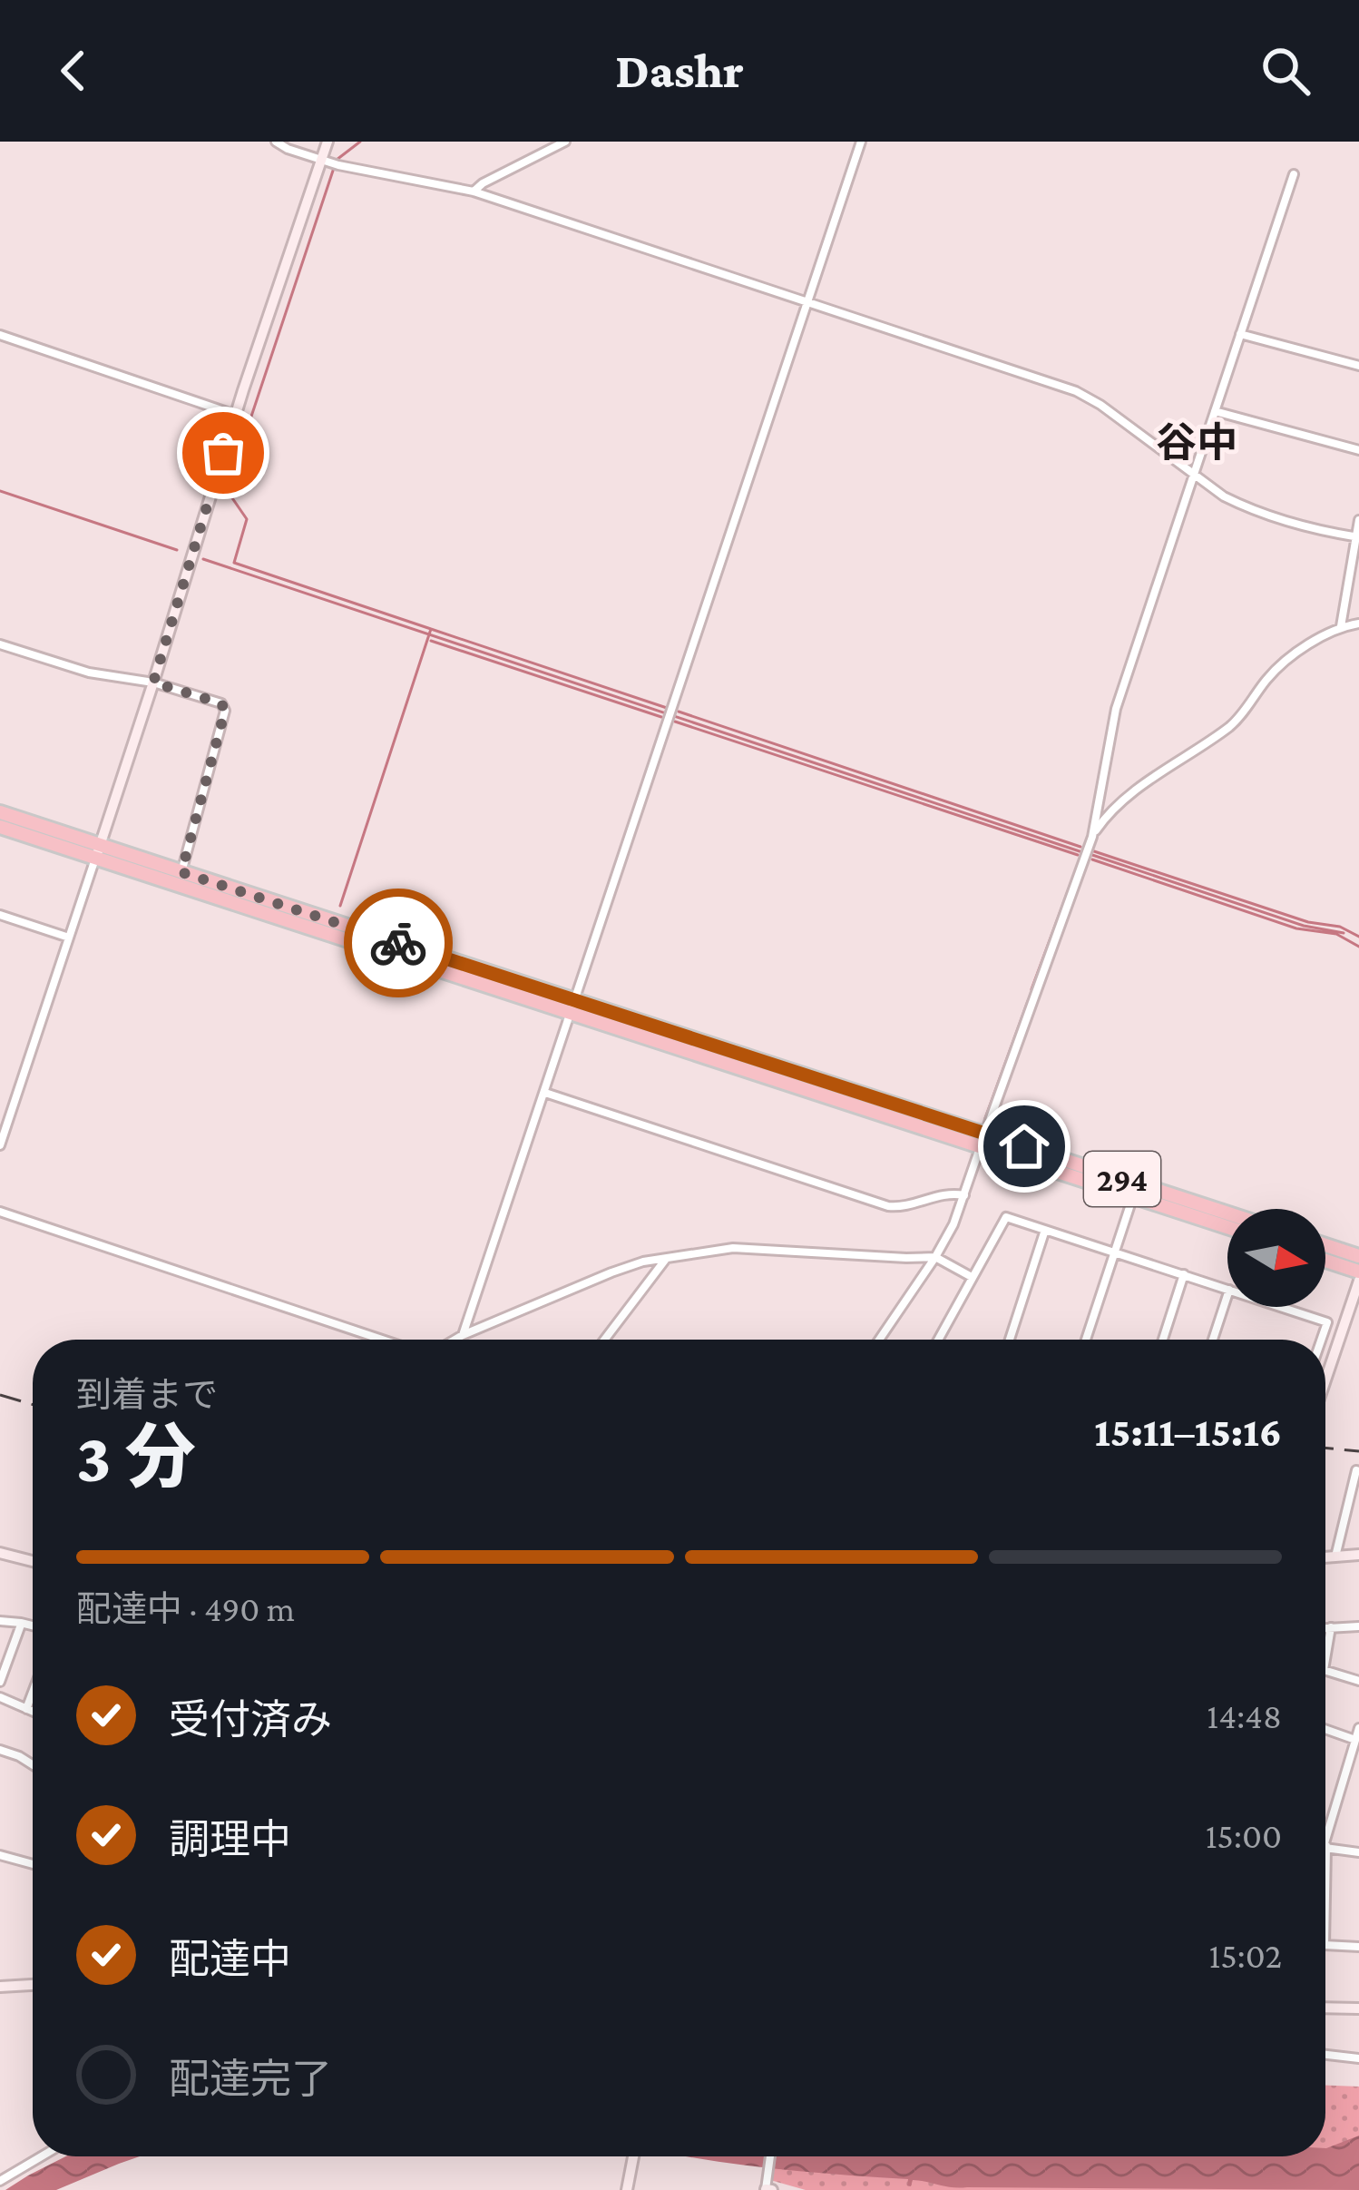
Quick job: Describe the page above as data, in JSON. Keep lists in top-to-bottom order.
{
  "streets": {
    "highway": ["294"]
  },
  "districts": ["谷中"],
  "north": "right",
  "page": {
    "header": "Dashr",
    "heading": ["3 分", "到着まで", "15:11–15:16"],
    "bar": "配達中 · 490 m",
    "list": [
      ["受付済み", "14:48"],
      ["調理中", "15:00"],
      ["配達中", "15:02"],
      "配達完了"
    ]
  }
}
